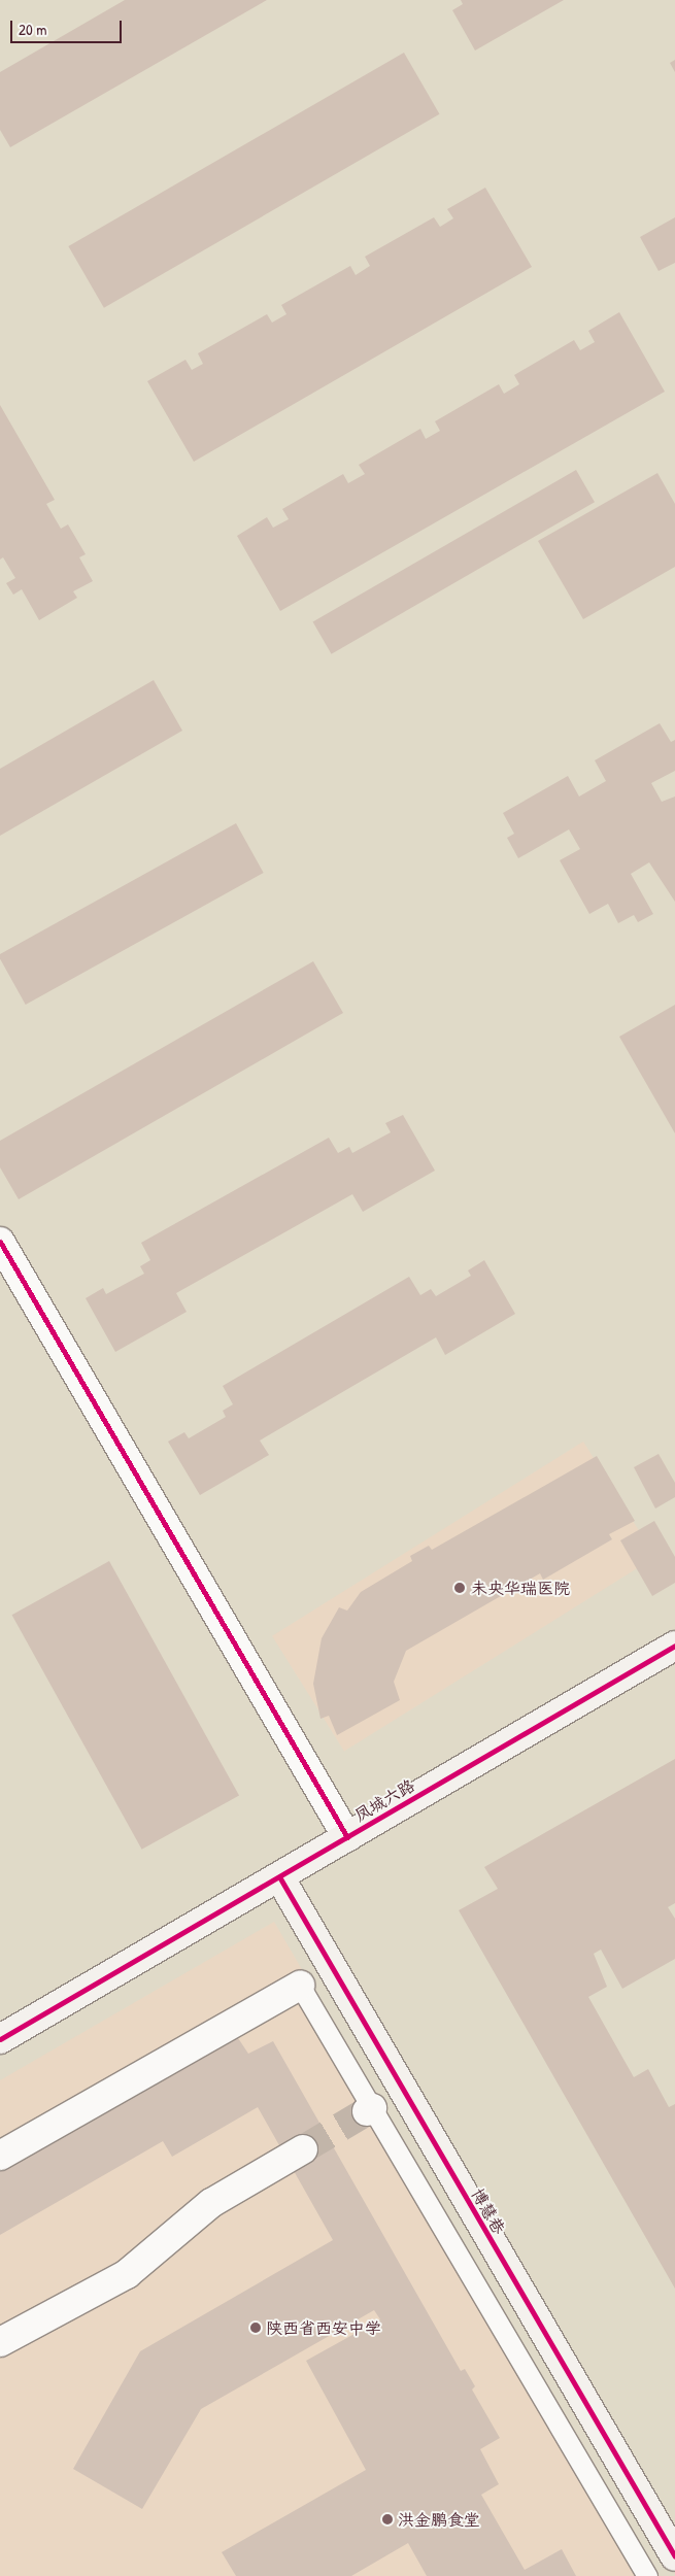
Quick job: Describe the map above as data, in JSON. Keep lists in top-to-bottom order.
{
  "streets": {
    "street": ["凤城六路", "博慧巷"]
  },
  "crossings": [
    ["凤城六路", "博慧巷"]
  ],
  "places": ["未央华瑞医院", "陕西省西安中学", "洪金鹏食堂"],
  "scale_bar": "20 m"
}
